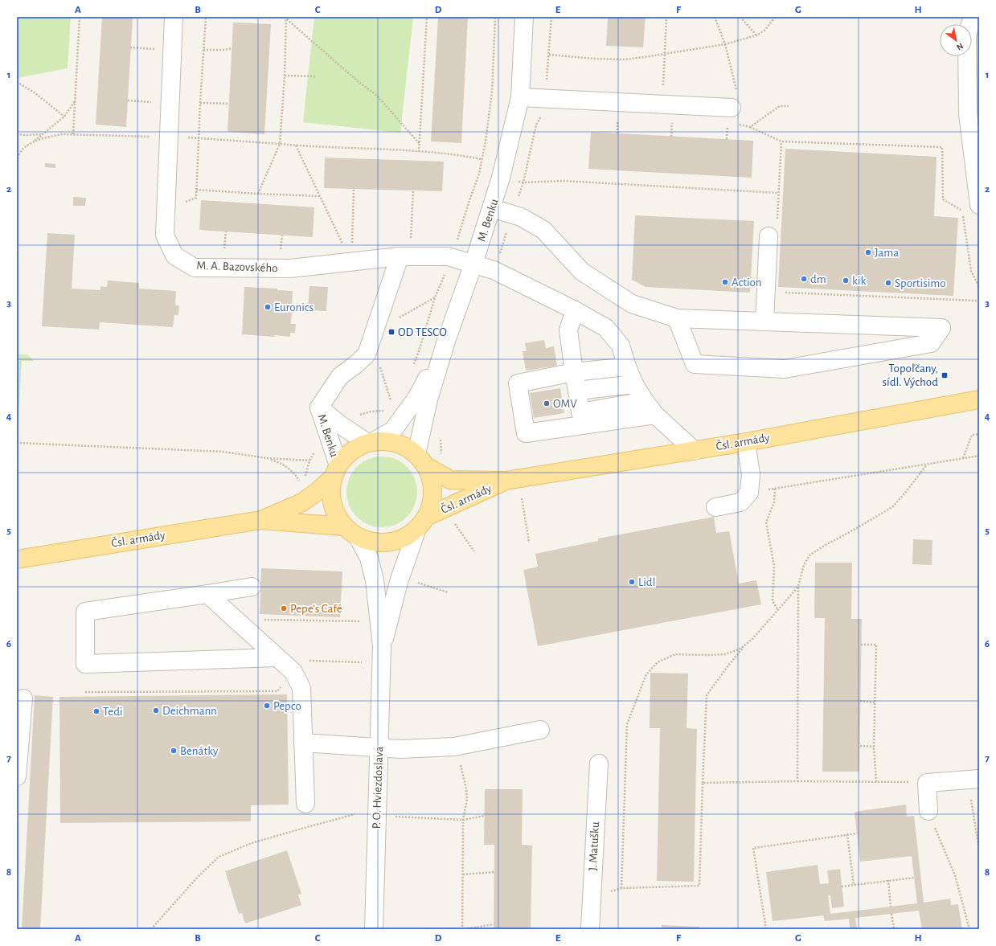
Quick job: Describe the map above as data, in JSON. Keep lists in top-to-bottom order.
{
  "streets": {
    "main road": ["Čsl. armády"],
    "street": [
      "M. Benku",
      "M. A. Bazovského",
      "P. O. Hviezdoslava",
      "J. Matušku"
    ]
  },
  "crossings": [
    ["M. Benku", "M. A. Bazovského"],
    ["M. Benku", "Čsl. armády"],
    ["M. Benku", "P. O. Hviezdoslava"],
    ["M. A. Bazovského", "Čsl. armády"],
    ["Čsl. armády", "P. O. Hviezdoslava"]
  ],
  "places": {
    "other": [
      "Jama",
      "dm",
      "kik",
      "Action",
      "Sportisimo",
      "Euronics",
      "OMV",
      "Lidl",
      "Pepe's Café",
      "Pepco",
      "Deichmann",
      "Tedi",
      "Benátky"
    ],
    "transit": ["OD TESCO", "Topoľčany, sídl. Východ"]
  },
  "north": "bottom right",
  "grid": {
    "columns": [
      "A",
      "B",
      "C",
      "D",
      "E",
      "F",
      "G",
      "H"
    ],
    "rows": [
      "1",
      "2",
      "3",
      "4",
      "5",
      "6",
      "7",
      "8"
    ]
  }
}
